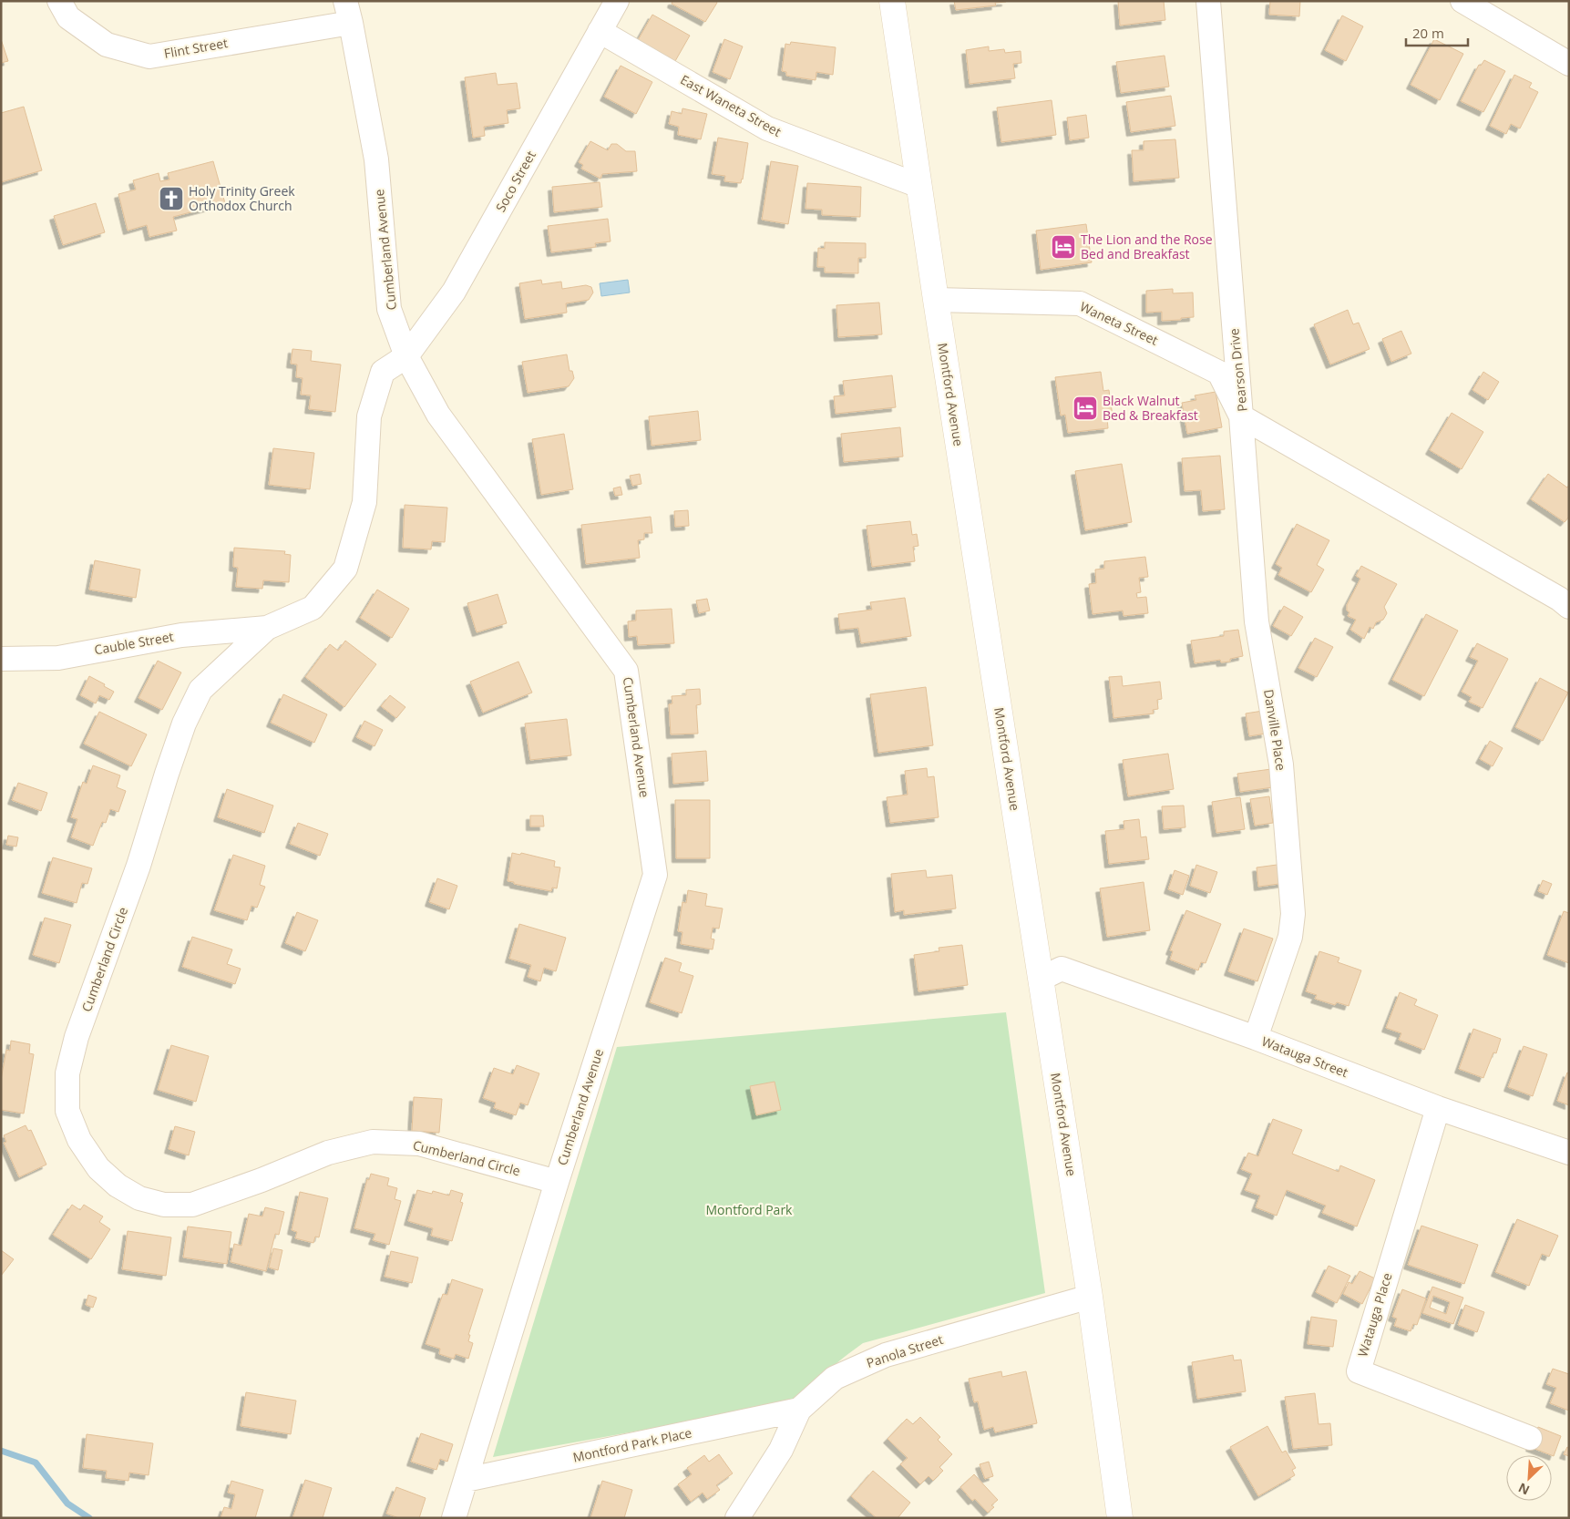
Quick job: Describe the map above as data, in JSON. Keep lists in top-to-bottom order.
{
  "streets": {
    "street": [
      "Flint Street",
      "East Waneta Street",
      "Soco Street",
      "Cumberland Avenue",
      "Waneta Street",
      "Pearson Drive",
      "Montford Avenue",
      "Cauble Street",
      "Danville Place",
      "Cumberland Circle",
      "Watauga Street",
      "Watauga Place",
      "Panola Street",
      "Montford Park Place"
    ]
  },
  "crossings": [
    ["Flint Street", "Cumberland Avenue"],
    ["East Waneta Street", "Soco Street"],
    ["East Waneta Street", "Montford Avenue"],
    ["Soco Street", "Cumberland Avenue"],
    ["Soco Street", "Cumberland Circle"],
    ["Cumberland Avenue", "Cumberland Circle"],
    ["Cumberland Avenue", "Montford Park Place"],
    ["Waneta Street", "Pearson Drive"],
    ["Waneta Street", "Montford Avenue"],
    ["Waneta Street", "Danville Place"],
    ["Pearson Drive", "Danville Place"],
    ["Montford Avenue", "Watauga Street"],
    ["Montford Avenue", "Panola Street"],
    ["Cauble Street", "Cumberland Circle"],
    ["Danville Place", "Watauga Street"],
    ["Watauga Street", "Watauga Place"],
    ["Panola Street", "Montford Park Place"]
  ],
  "parks": ["Montford Park"],
  "places": {
    "church": ["Holy Trinity Greek Orthodox Church"],
    "hotel": ["The Lion and the Rose Bed and Breakfast", "Black Walnut Bed & Breakfast"]
  },
  "scale_bar": "20 m",
  "north": "bottom left"
}
